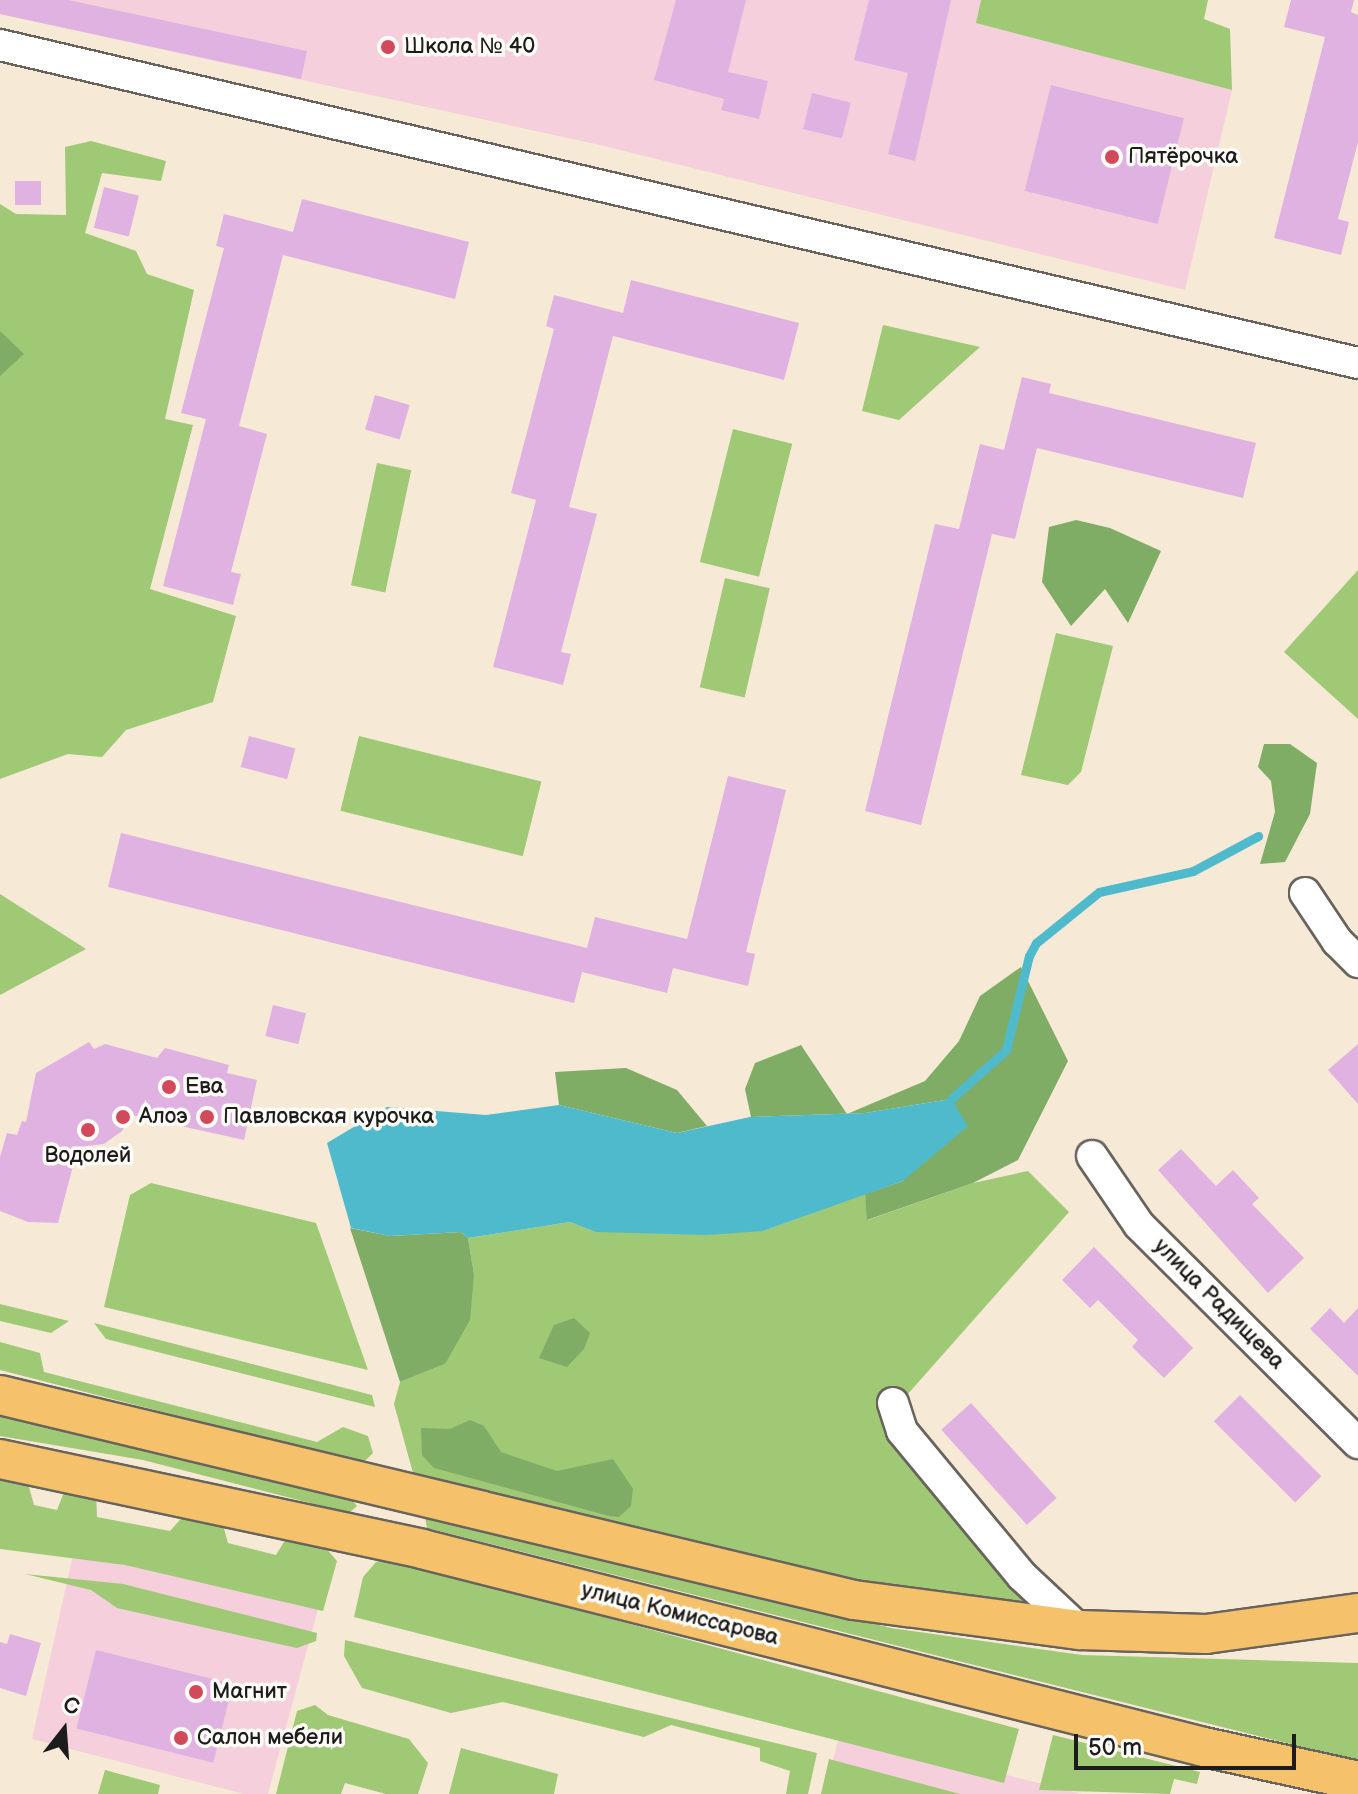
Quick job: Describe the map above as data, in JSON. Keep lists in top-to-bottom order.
{
  "streets": {
    "main road": ["улица Комиссарова"],
    "street": ["улица Радищева"]
  },
  "places": [
    "Школа № 40",
    "Пятёрочка",
    "Ева",
    "Алоэ",
    "Павловская курочка",
    "Водолей",
    "Магнит",
    "Салон мебели"
  ],
  "scale_bar": "50 m",
  "north": "top"
}
